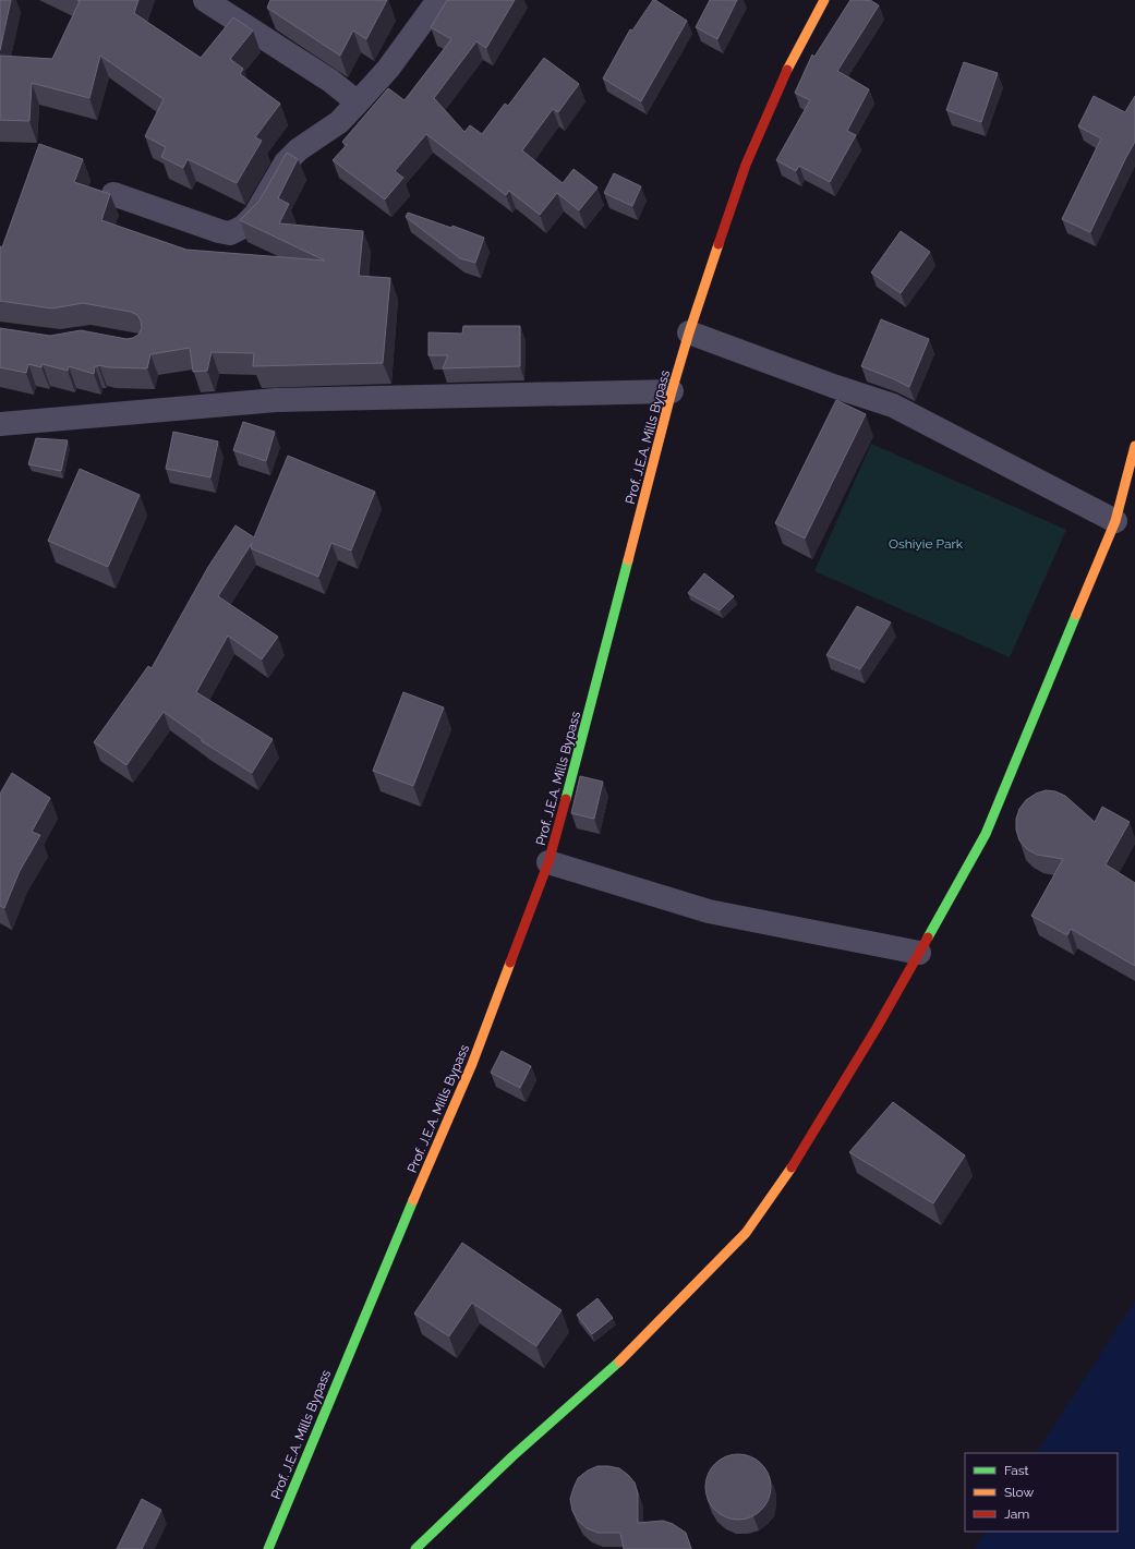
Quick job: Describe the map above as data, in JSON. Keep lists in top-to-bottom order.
{
  "streets": {
    "street": ["Prof. J.E.A. Mills Bypass"]
  },
  "parks": ["Oshiyie Park"],
  "legend": ["Fast", "Slow", "Jam"]
}
